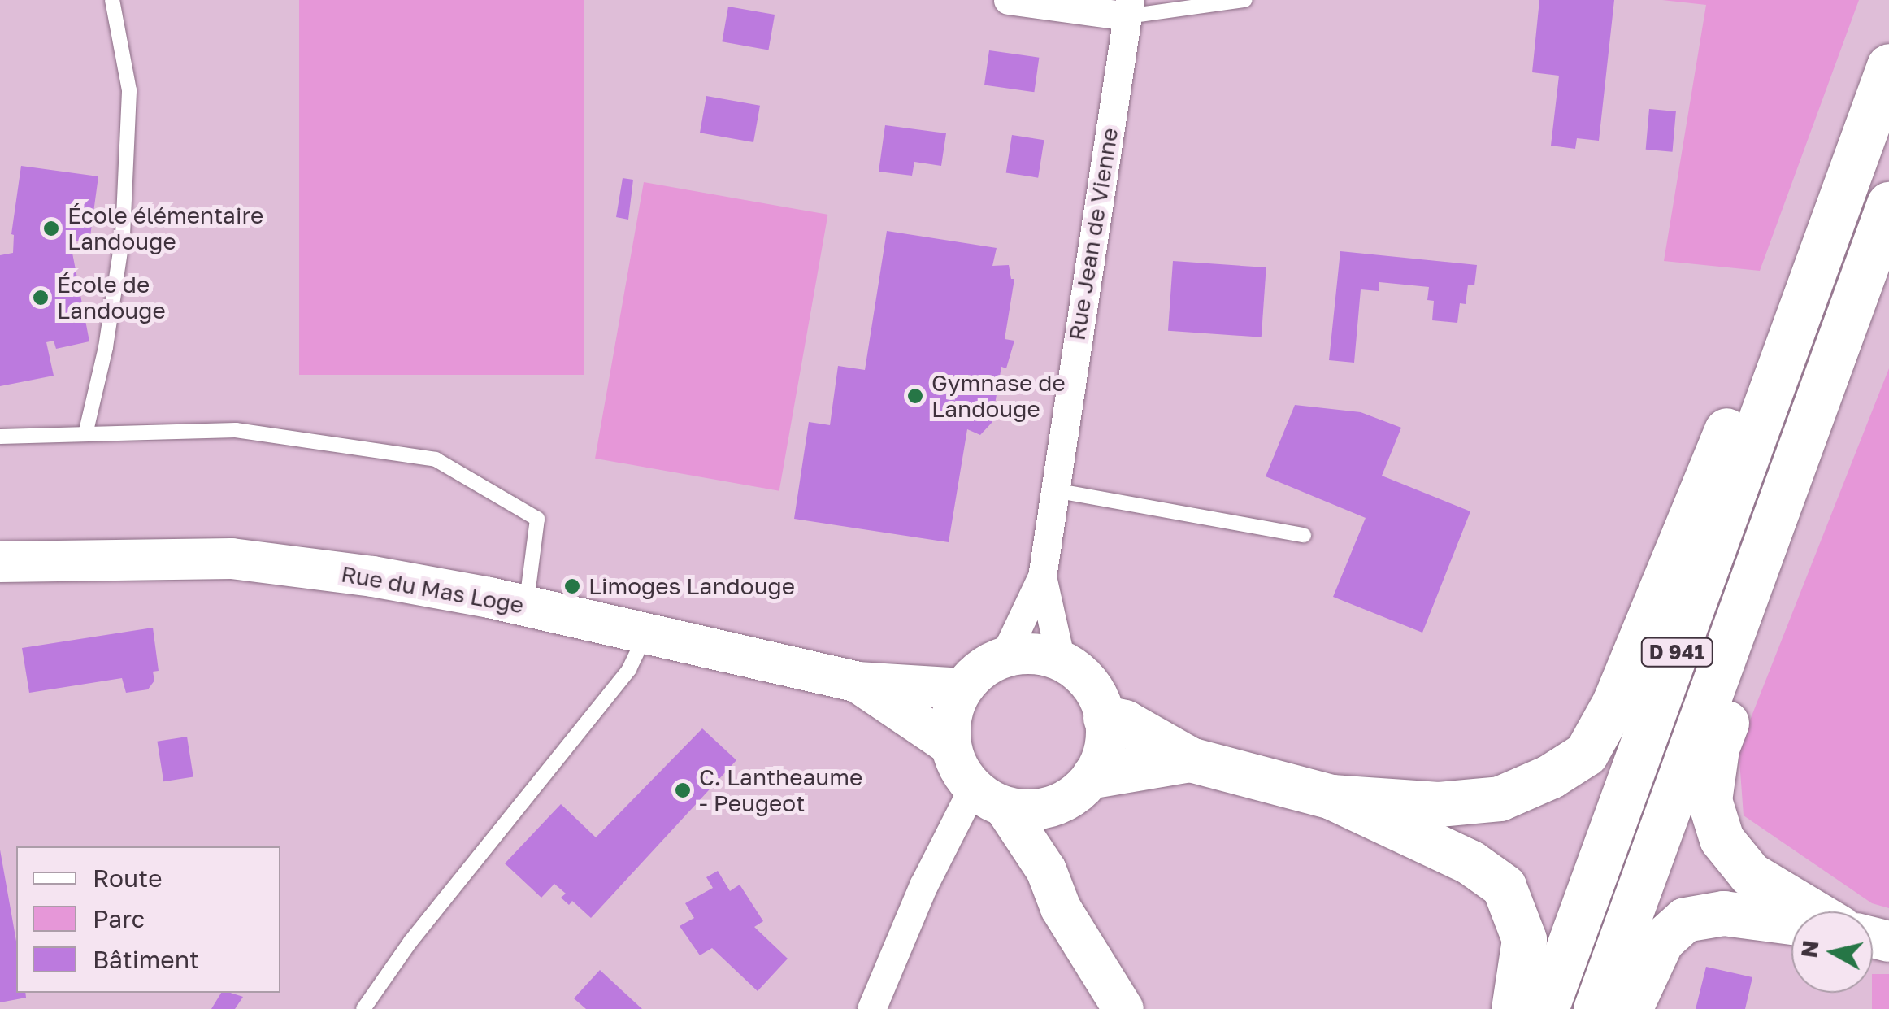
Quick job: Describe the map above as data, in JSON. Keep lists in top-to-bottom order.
{
  "streets": {
    "highway": ["D 941"],
    "main road": ["Rue du Mas Loge"],
    "street": ["Rue Jean de Vienne"]
  },
  "crossings": [
    ["Rue Jean de Vienne", "Rue du Mas Loge"]
  ],
  "places": [
    "École élémentaire Landouge",
    "École de Landouge",
    "Gymnase de Landouge",
    "Limoges Landouge",
    "C. Lantheaume - Peugeot"
  ],
  "legend": ["Route", "Parc", "Bâtiment"],
  "north": "left"
}
